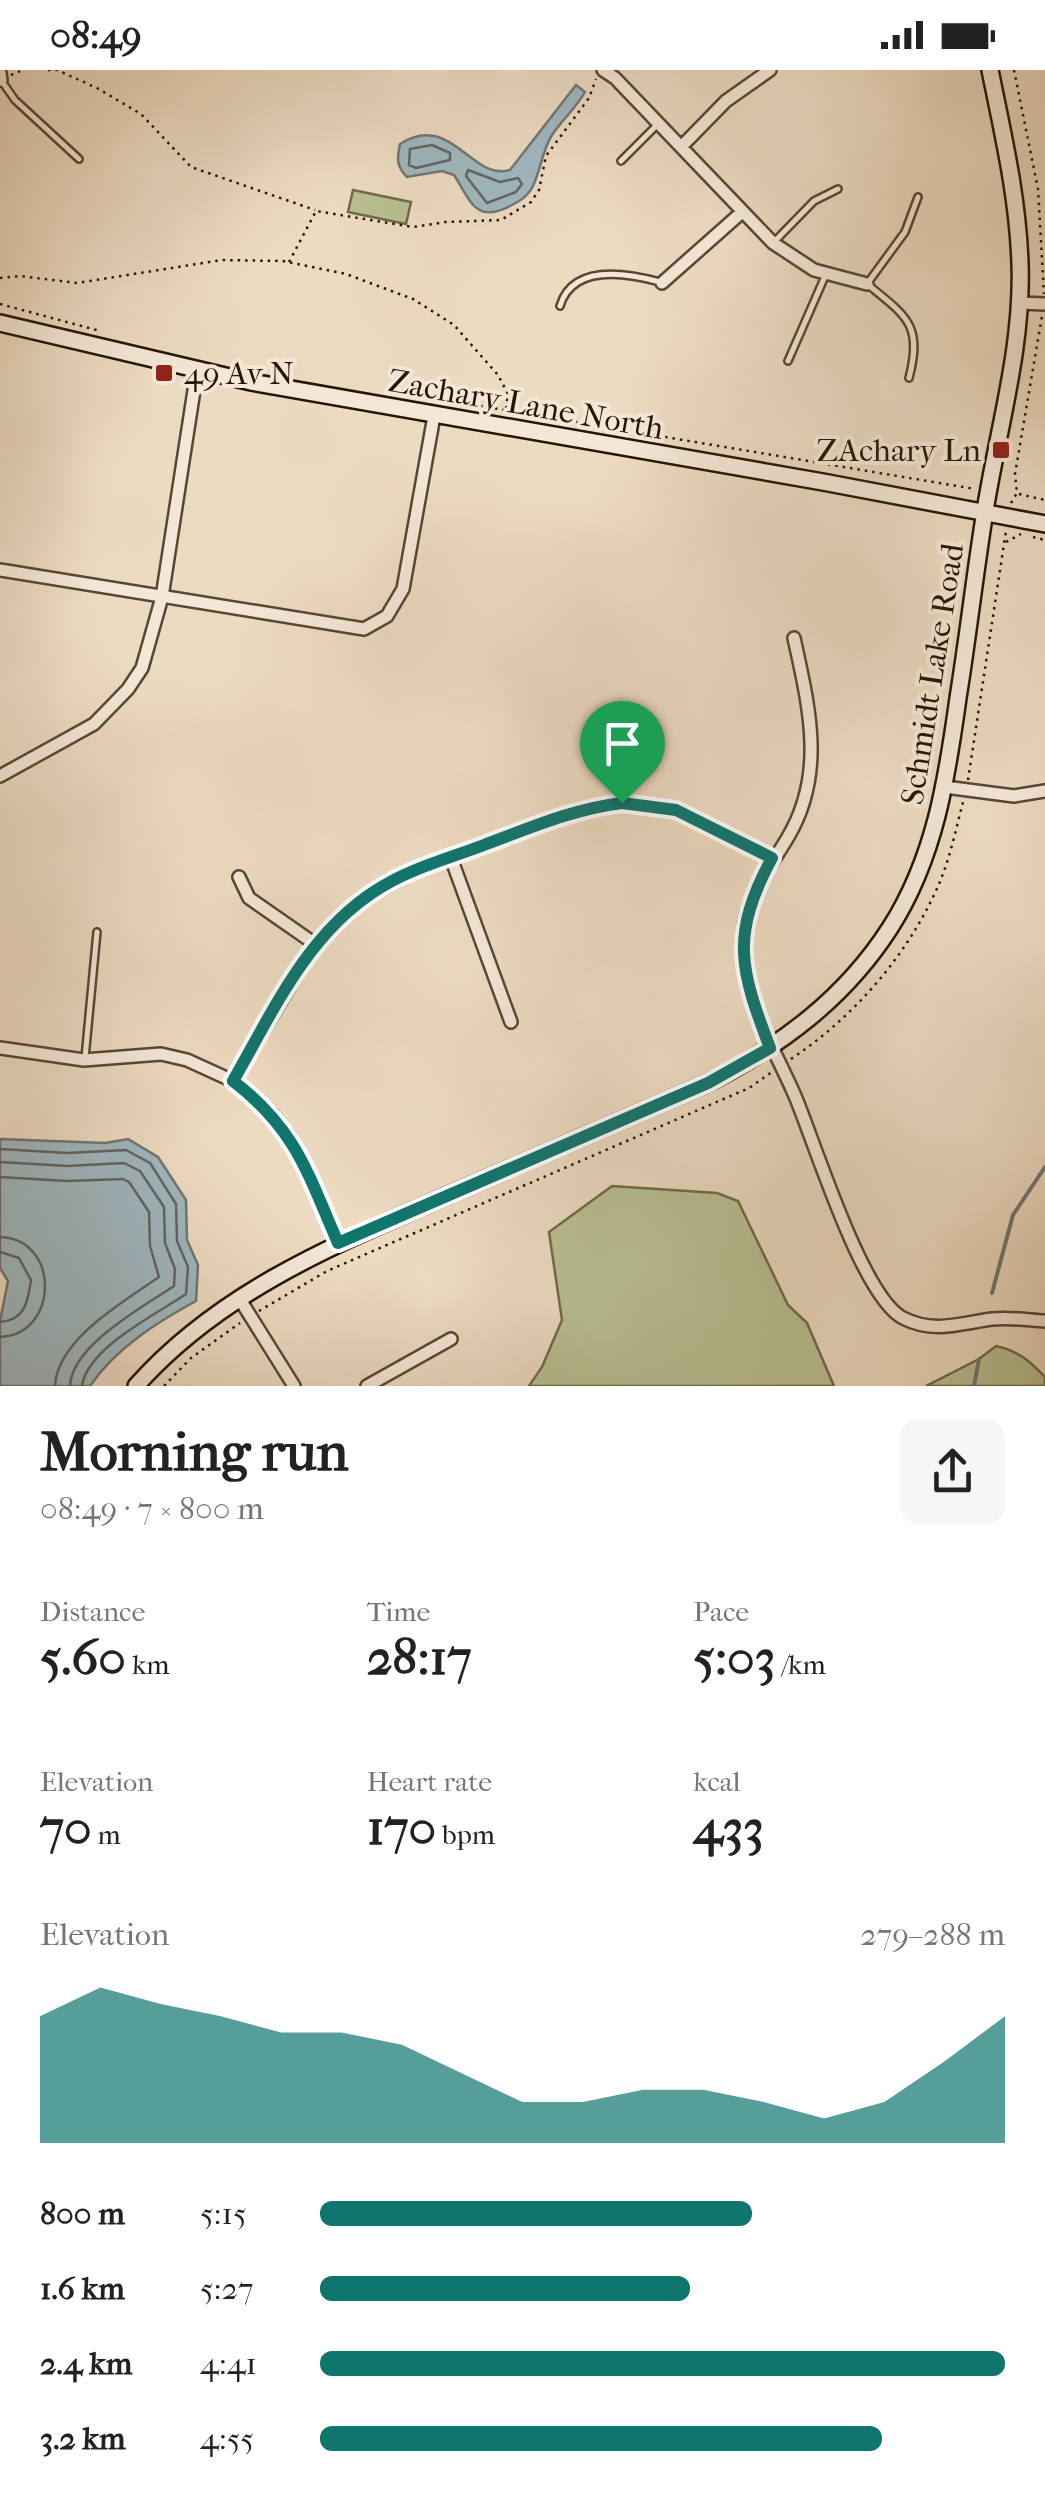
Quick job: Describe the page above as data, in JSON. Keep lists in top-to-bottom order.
{
  "streets": {
    "street": ["Zachary Lane North", "Schmidt Lake Road"]
  },
  "crossings": [
    ["Zachary Lane North", "Schmidt Lake Road"]
  ],
  "places": {
    "transit": ["49 Av N", "ZAchary Ln"]
  },
  "page": {
    "status": "08:49",
    "heading": ["Morning run", "08:49 · 7 × 800 m"],
    "stats": [
      ["Distance", "5.60 km"],
      ["Time", "28:17"],
      ["Pace", "5:03 /km"],
      ["Elevation", "70 m"],
      ["Heart rate", "170 bpm"],
      ["kcal", "433"]
    ],
    "chart": ["Elevation", "279–288 m"],
    "list": [
      {
        "name": "800 m",
        "note": "5:15"
      },
      {
        "name": "1.6 km",
        "note": "5:27"
      },
      {
        "name": "2.4 km",
        "note": "4:41"
      },
      {
        "name": "3.2 km",
        "note": "4:55"
      }
    ]
  }
}
